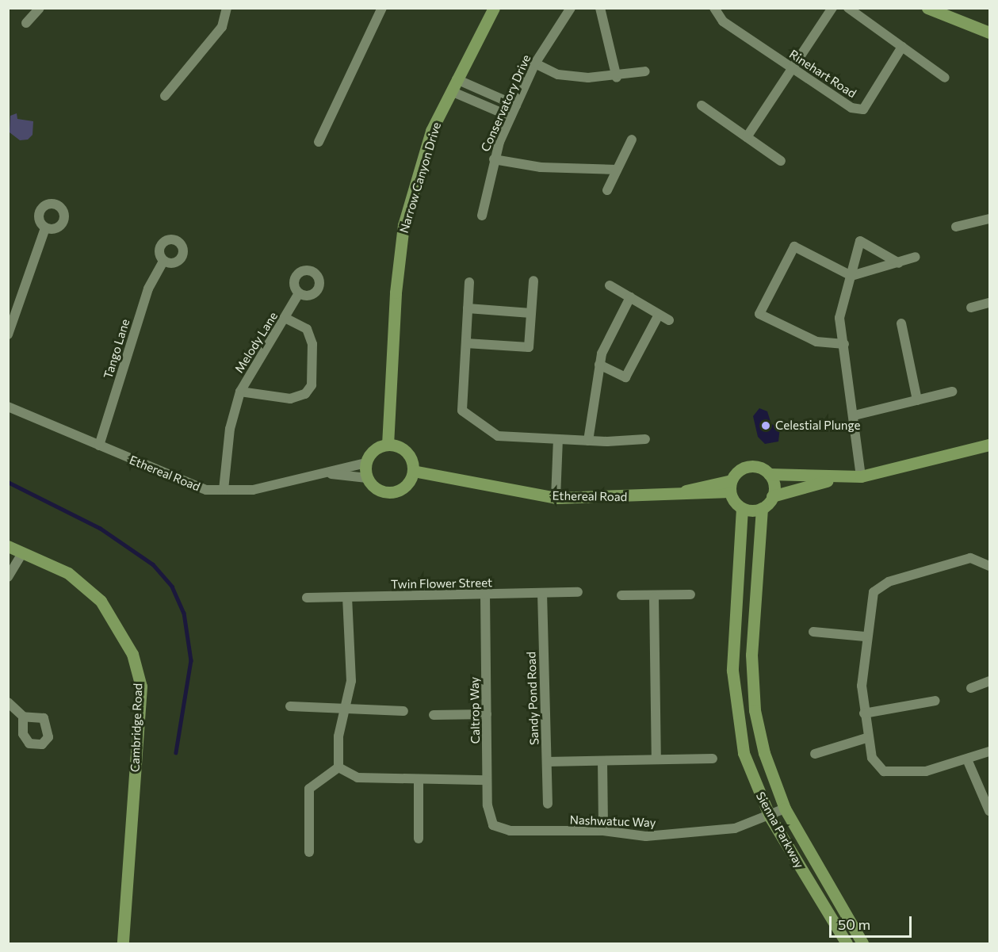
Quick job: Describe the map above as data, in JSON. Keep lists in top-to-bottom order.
{
  "streets": {
    "street": [
      "Rinehart Road",
      "Conservatory Drive",
      "Narrow Canyon Drive",
      "Melody Lane",
      "Tango Lane",
      "Ethereal Road",
      "Twin Flower Street",
      "Sandy Pond Road",
      "Caltrop Way",
      "Cambridge Road",
      "Nashwatuc Way",
      "Sienna Parkway"
    ]
  },
  "crossings": [
    ["Narrow Canyon Drive", "Ethereal Road"],
    ["Melody Lane", "Ethereal Road"],
    ["Tango Lane", "Ethereal Road"],
    ["Ethereal Road", "Sienna Parkway"],
    ["Twin Flower Street", "Sandy Pond Road"],
    ["Twin Flower Street", "Caltrop Way"],
    ["Caltrop Way", "Nashwatuc Way"],
    ["Nashwatuc Way", "Sienna Parkway"]
  ],
  "places": ["Celestial Plunge"],
  "scale_bar": "50 m"
}
